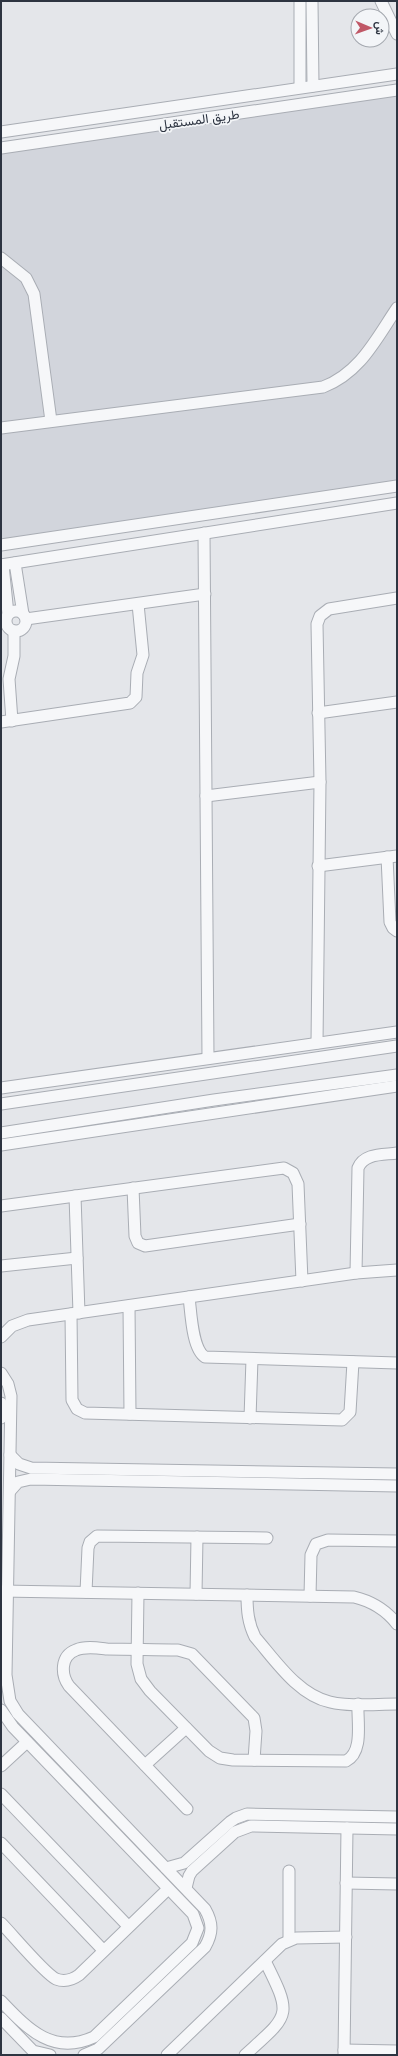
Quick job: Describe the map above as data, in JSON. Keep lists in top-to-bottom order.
{
  "streets": {
    "street": ["طريق المستقبل"]
  },
  "north": "right"
}
